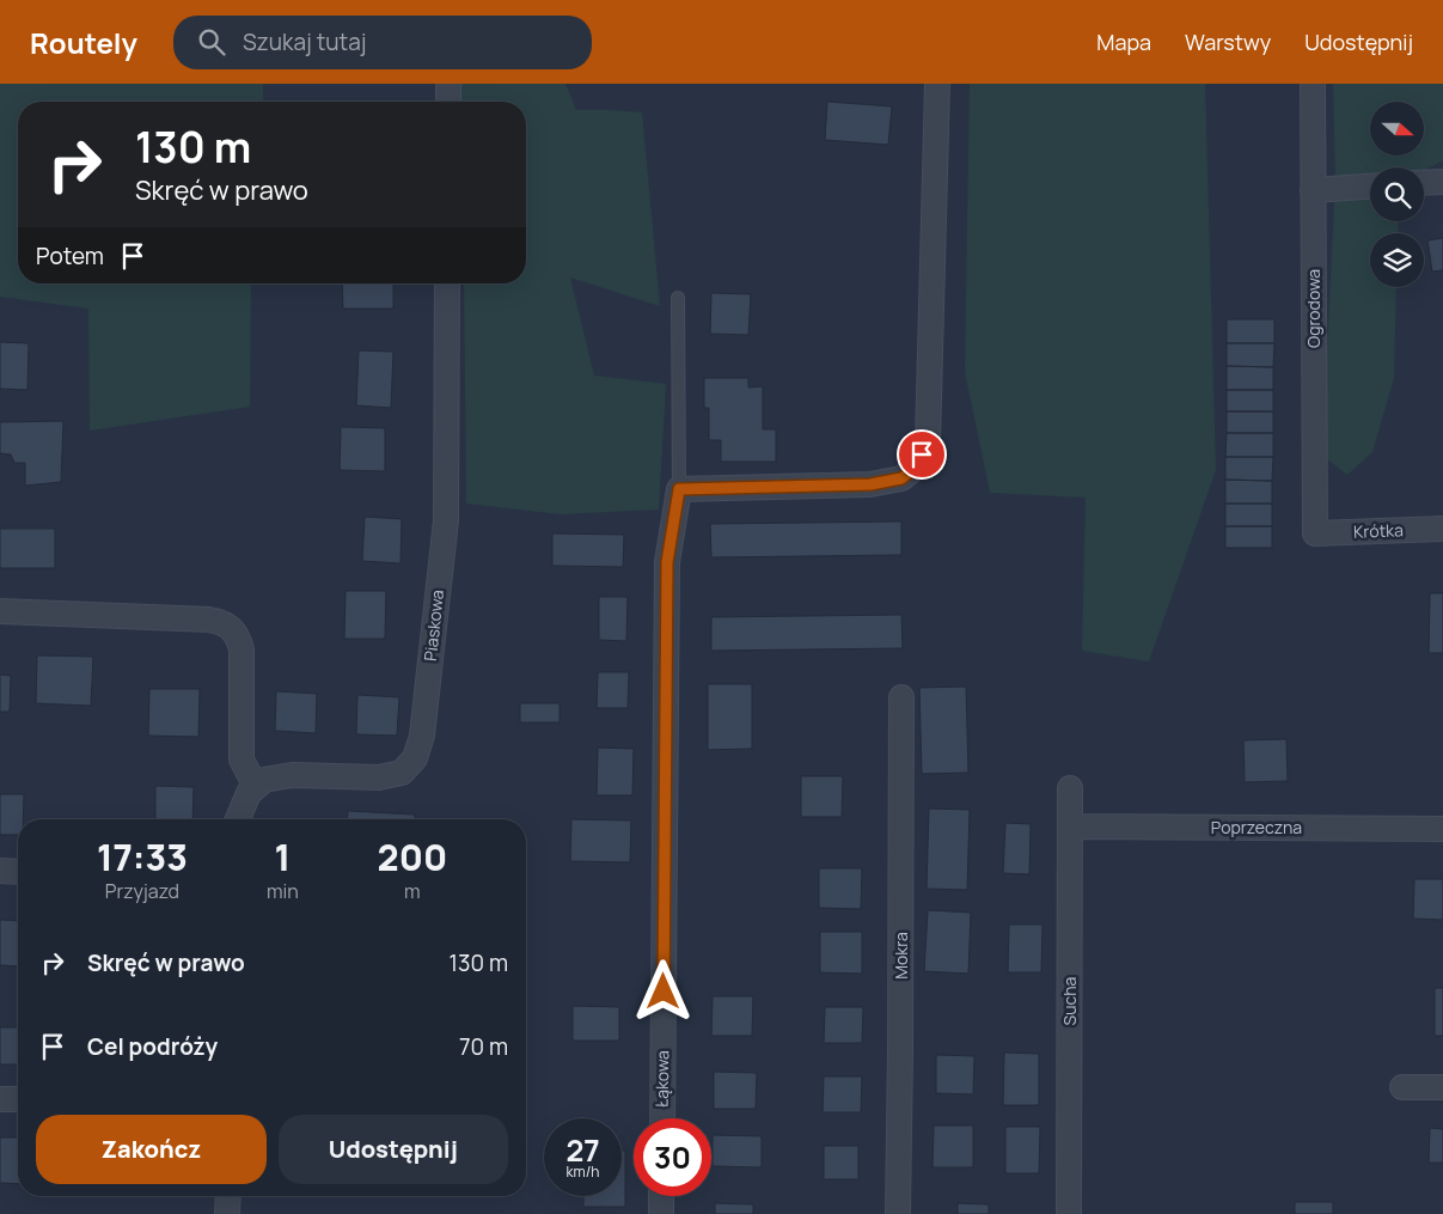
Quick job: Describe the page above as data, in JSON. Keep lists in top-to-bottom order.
{
  "streets": {
    "street": [
      "Ogrodowa",
      "Krótka",
      "Piaskowa",
      "Poprzeczna",
      "Mokra",
      "Sucha",
      "Łąkowa"
    ]
  },
  "crossings": [
    ["Ogrodowa", "Krótka"],
    ["Poprzeczna", "Sucha"]
  ],
  "north": "right",
  "page": {
    "header": "Routely",
    "search": "Szukaj tutaj",
    "nav": ["Mapa", "Warstwy", "Udostępnij"],
    "turn": ["130 m", "Skręć w prawo"],
    "then": "Potem",
    "eta": [
      "17:33",
      "Przyjazd",
      "1",
      "min",
      "200",
      "m"
    ],
    "list": [
      {
        "name": "Skręć w prawo",
        "value": "130 m"
      },
      {
        "name": "Cel podróży",
        "value": "70 m"
      }
    ],
    "buttons": ["Zakończ", "Udostępnij"],
    "speed": "27 km/h",
    "limit": "30"
  }
}
